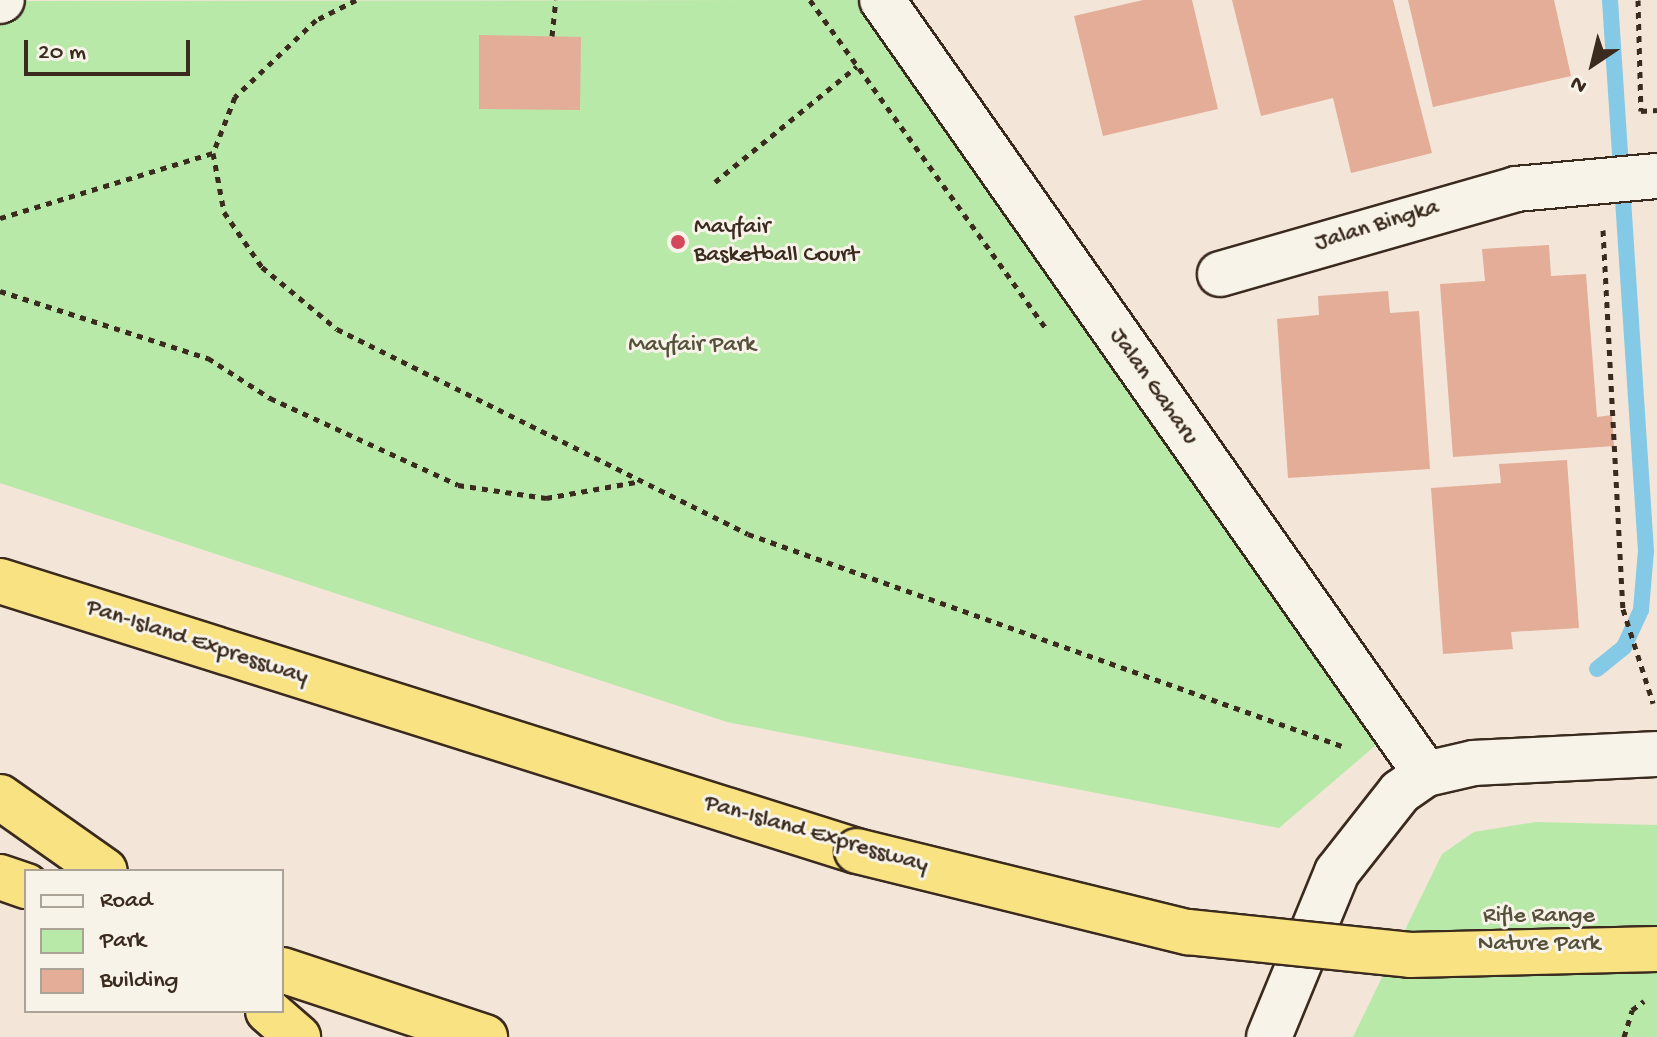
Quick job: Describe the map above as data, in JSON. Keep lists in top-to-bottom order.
{
  "streets": {
    "highway": ["Pan-Island Expressway"],
    "street": ["Jalan Bingka", "Jalan Gaharu"]
  },
  "parks": ["Mayfair Park", "Rifle Range Nature Park"],
  "places": ["Mayfair Basketball Court"],
  "legend": ["Road", "Park", "Building"],
  "scale_bar": "20 m",
  "north": "bottom left"
}
